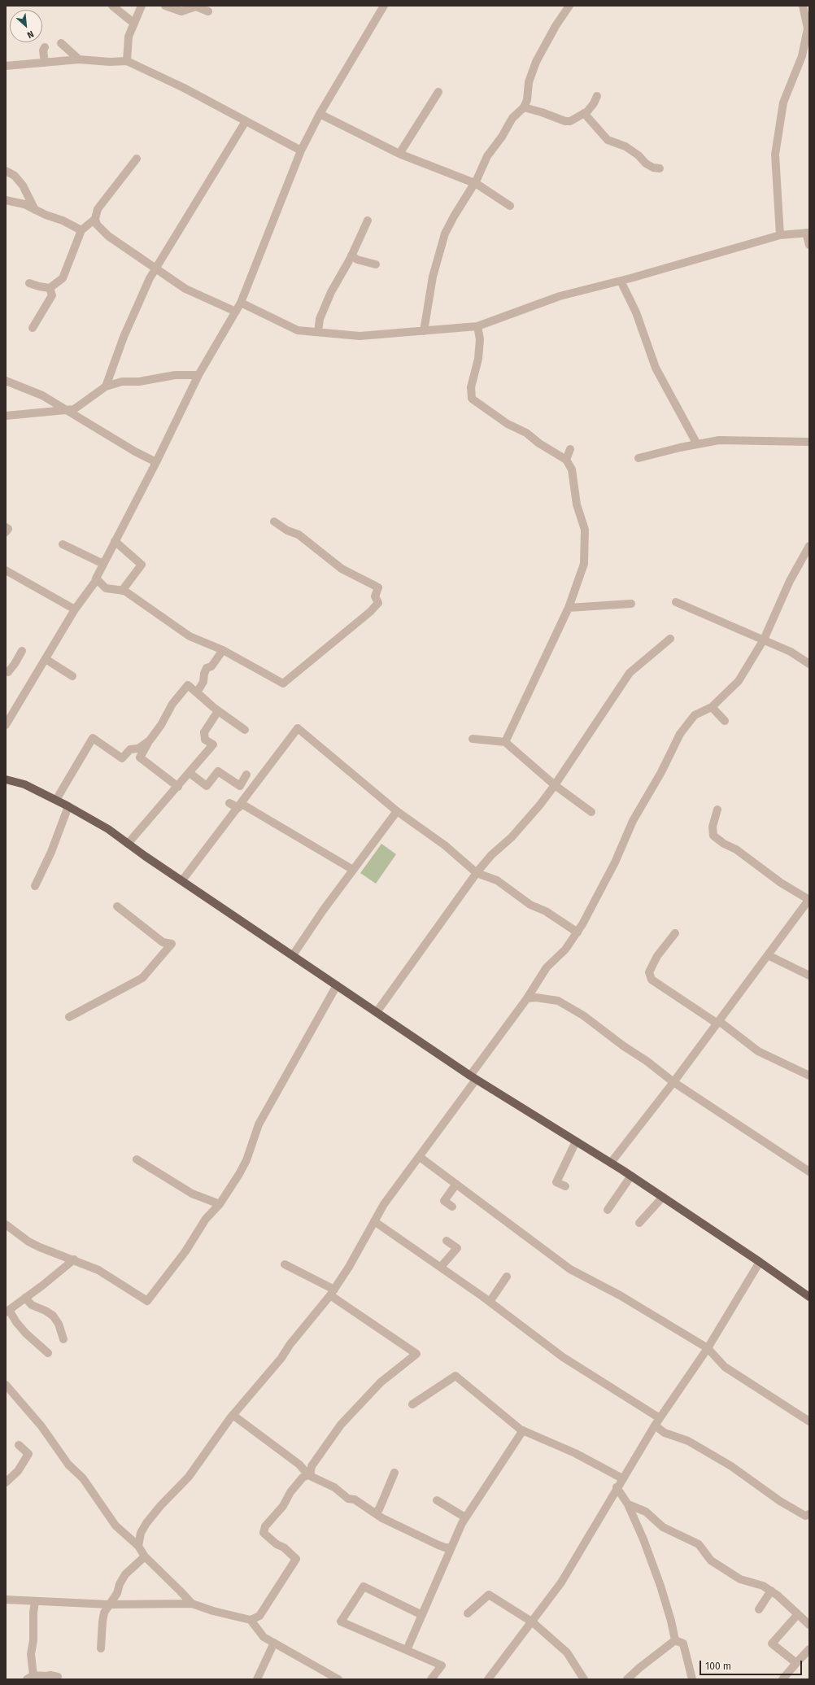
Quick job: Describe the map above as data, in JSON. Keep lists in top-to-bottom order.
{
  "scale_bar": "100 m",
  "north": "bottom right"
}
